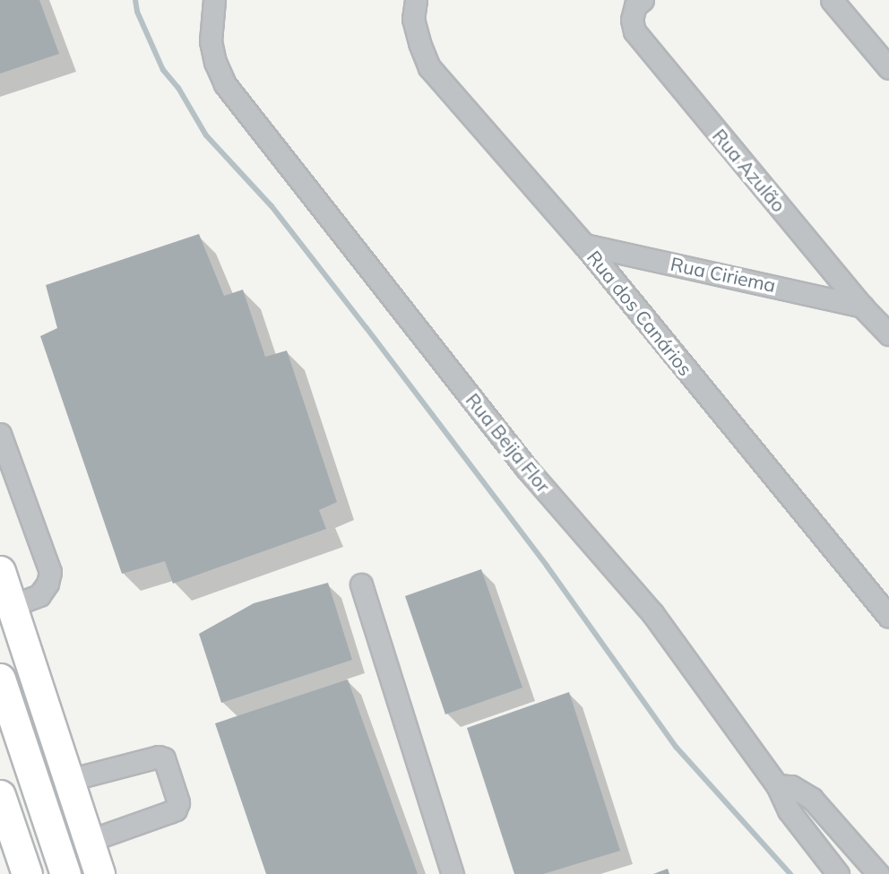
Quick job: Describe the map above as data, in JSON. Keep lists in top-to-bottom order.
{
  "streets": {
    "street": [
      "Rua Azulão",
      "Rua Ciriema",
      "Rua dos Canários",
      "Rua Beija Flor"
    ]
  },
  "crossings": [
    ["Rua Azulão", "Rua Ciriema"],
    ["Rua Ciriema", "Rua dos Canários"]
  ]
}
